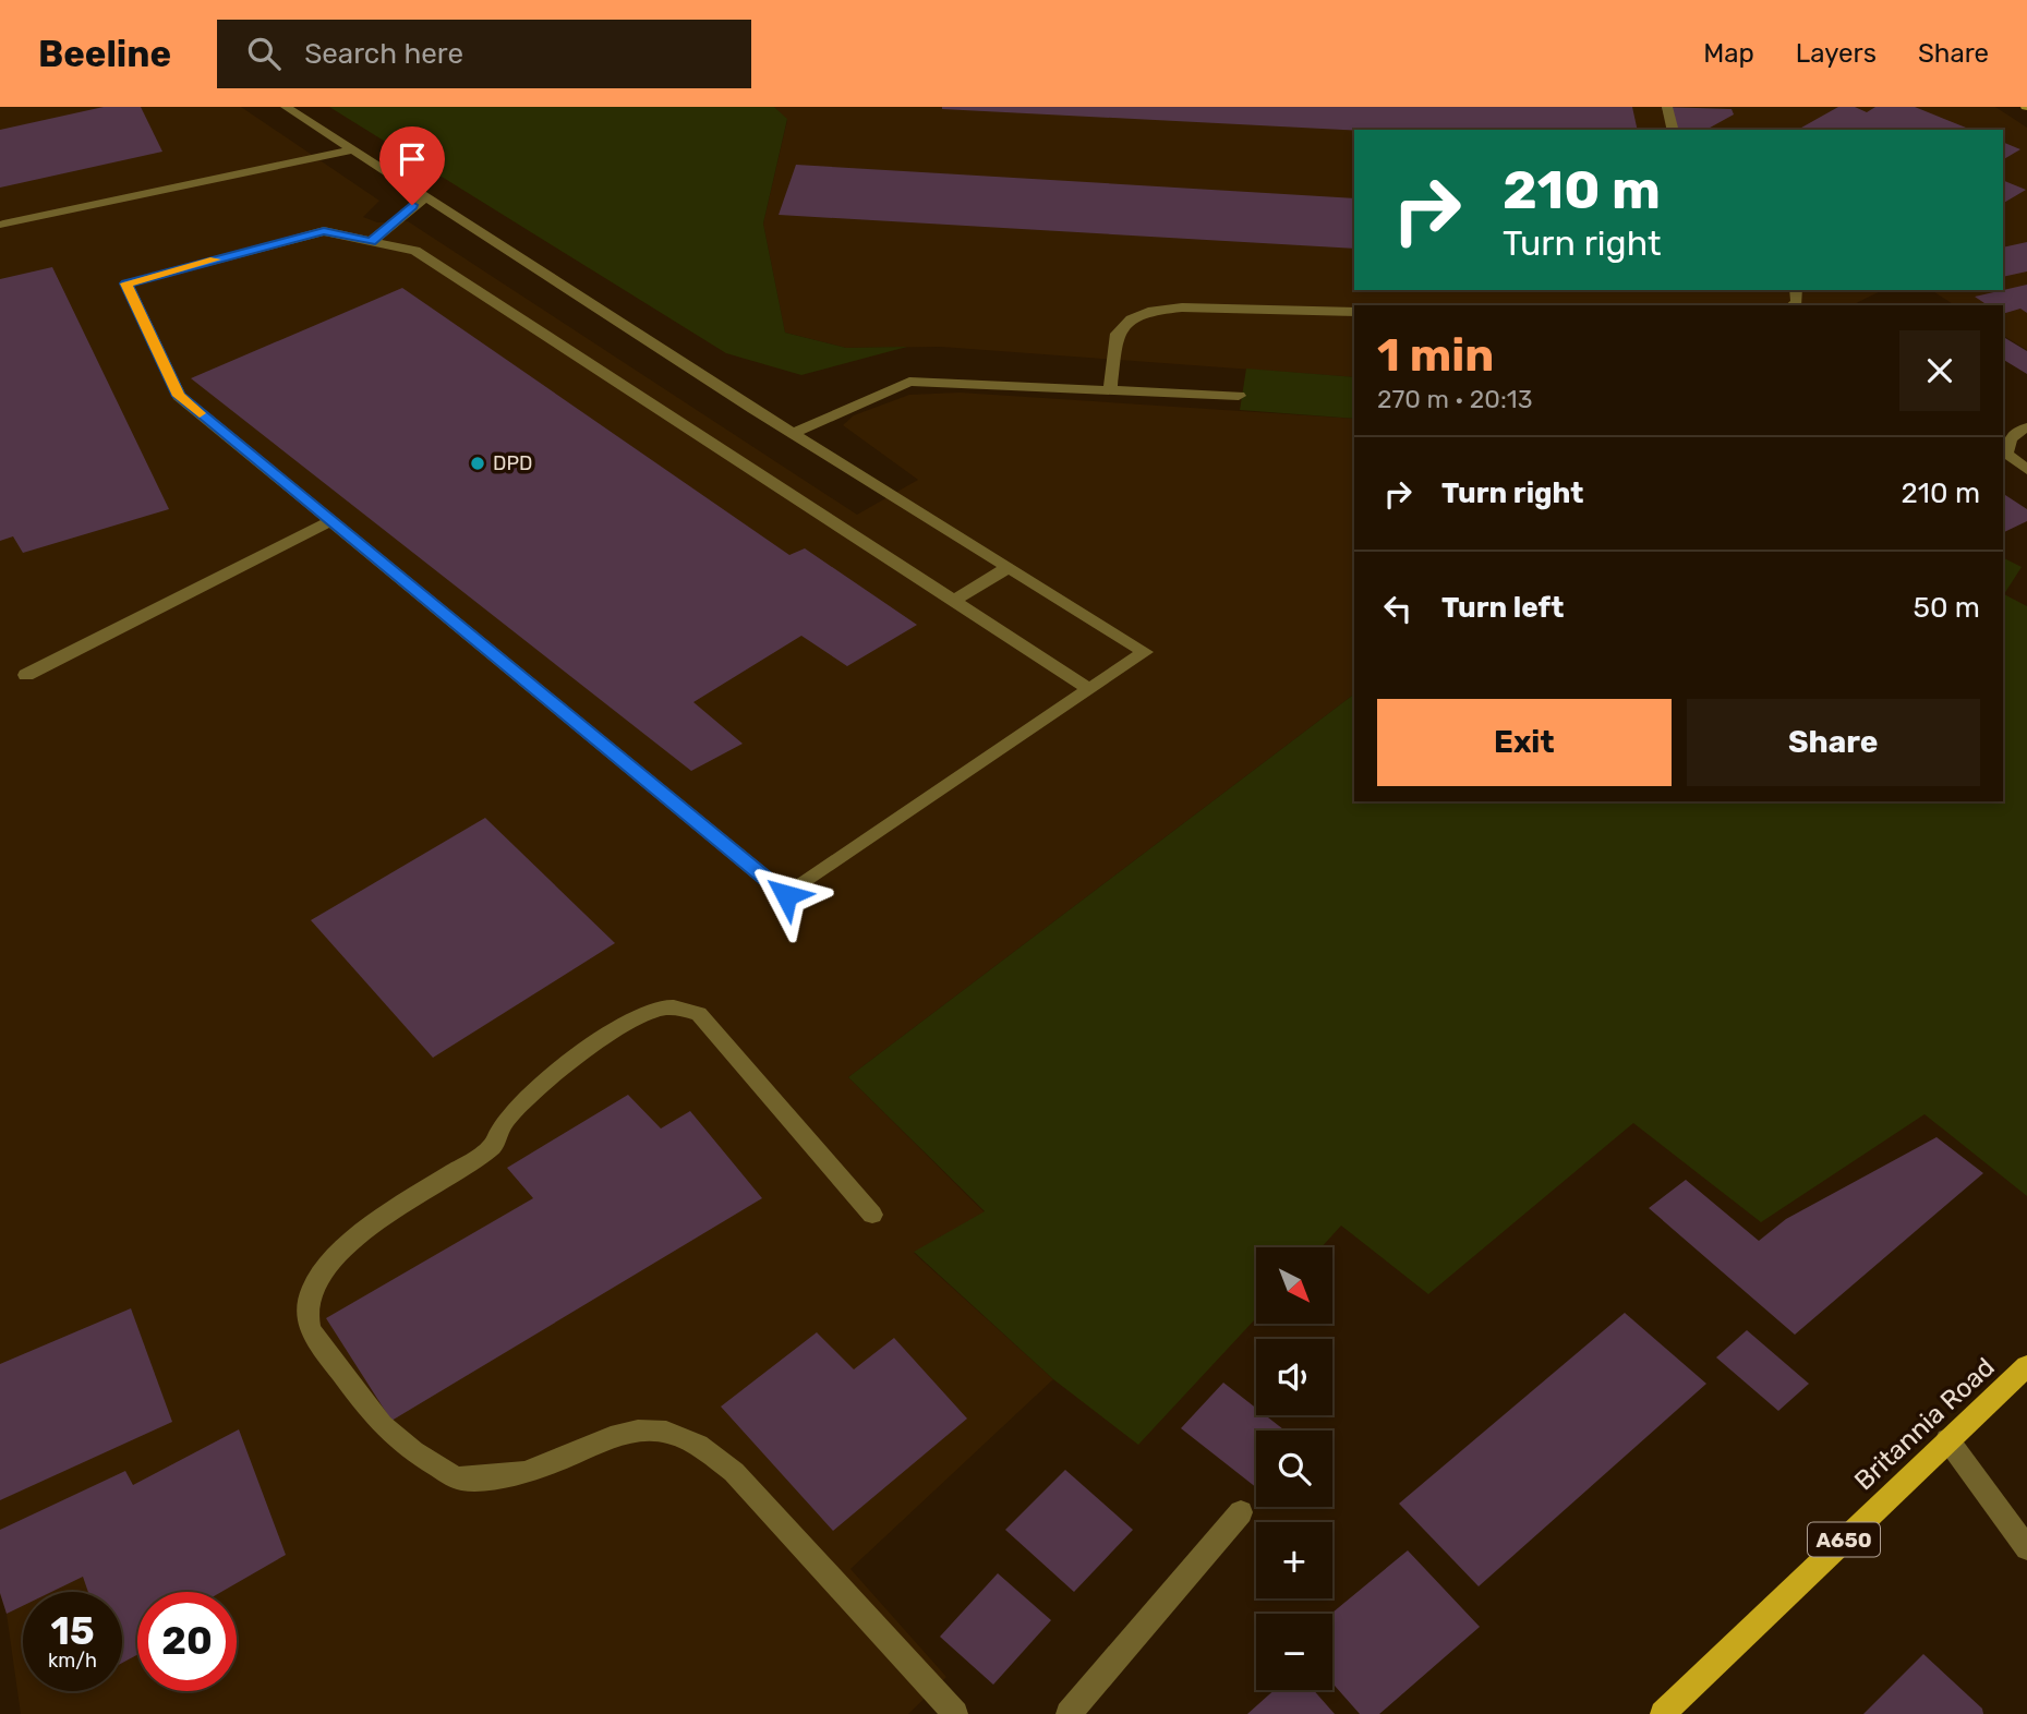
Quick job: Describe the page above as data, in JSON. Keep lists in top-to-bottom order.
{
  "streets": {
    "main road": ["Britannia Road", "A650"]
  },
  "places": ["DPD"],
  "north": "bottom right",
  "page": {
    "header": "Beeline",
    "search": "Search here",
    "nav": ["Map", "Layers", "Share"],
    "turn": ["210 m", "Turn right"],
    "heading": ["1 min", "270 m · 20:13"],
    "list": [
      {
        "name": "Turn right",
        "value": "210 m"
      },
      {
        "name": "Turn left",
        "value": "50 m"
      }
    ],
    "buttons": ["Exit", "Share"],
    "map_buttons": ["+", "−"],
    "speed": "15 km/h",
    "limit": "20"
  }
}
